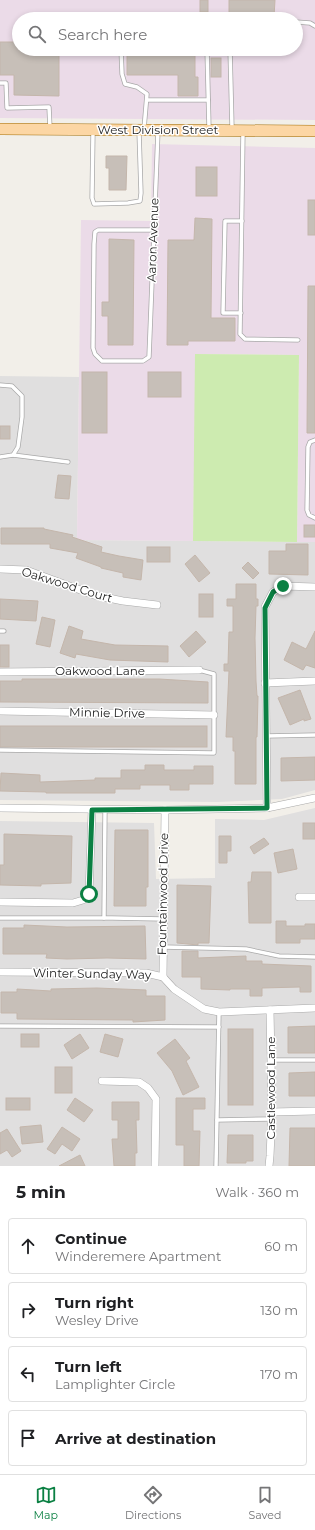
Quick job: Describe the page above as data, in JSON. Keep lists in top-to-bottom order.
{
  "streets": {
    "main road": ["West Division Street"],
    "street": [
      "Oakwood Court",
      "Oakwood Lane",
      "Minnie Drive",
      "Fountainwood Drive",
      "Winter Sunday Way",
      "Castlewood Lane"
    ],
    "lane": ["Aaron Avenue"]
  },
  "crossings": [
    ["West Division Street", "Aaron Avenue"],
    ["Fountainwood Drive", "Winter Sunday Way"],
    ["Winter Sunday Way", "Castlewood Lane"]
  ],
  "page": {
    "search": "Search here",
    "heading": ["5 min", "Walk · 360 m"],
    "list": [
      ["Continue", "Winderemere Apartment", "60 m"],
      ["Turn right", "Wesley Drive", "130 m"],
      ["Turn left", "Lamplighter Circle", "170 m"],
      "Arrive at destination"
    ],
    "nav": ["Map", "Directions", "Saved"]
  }
}
